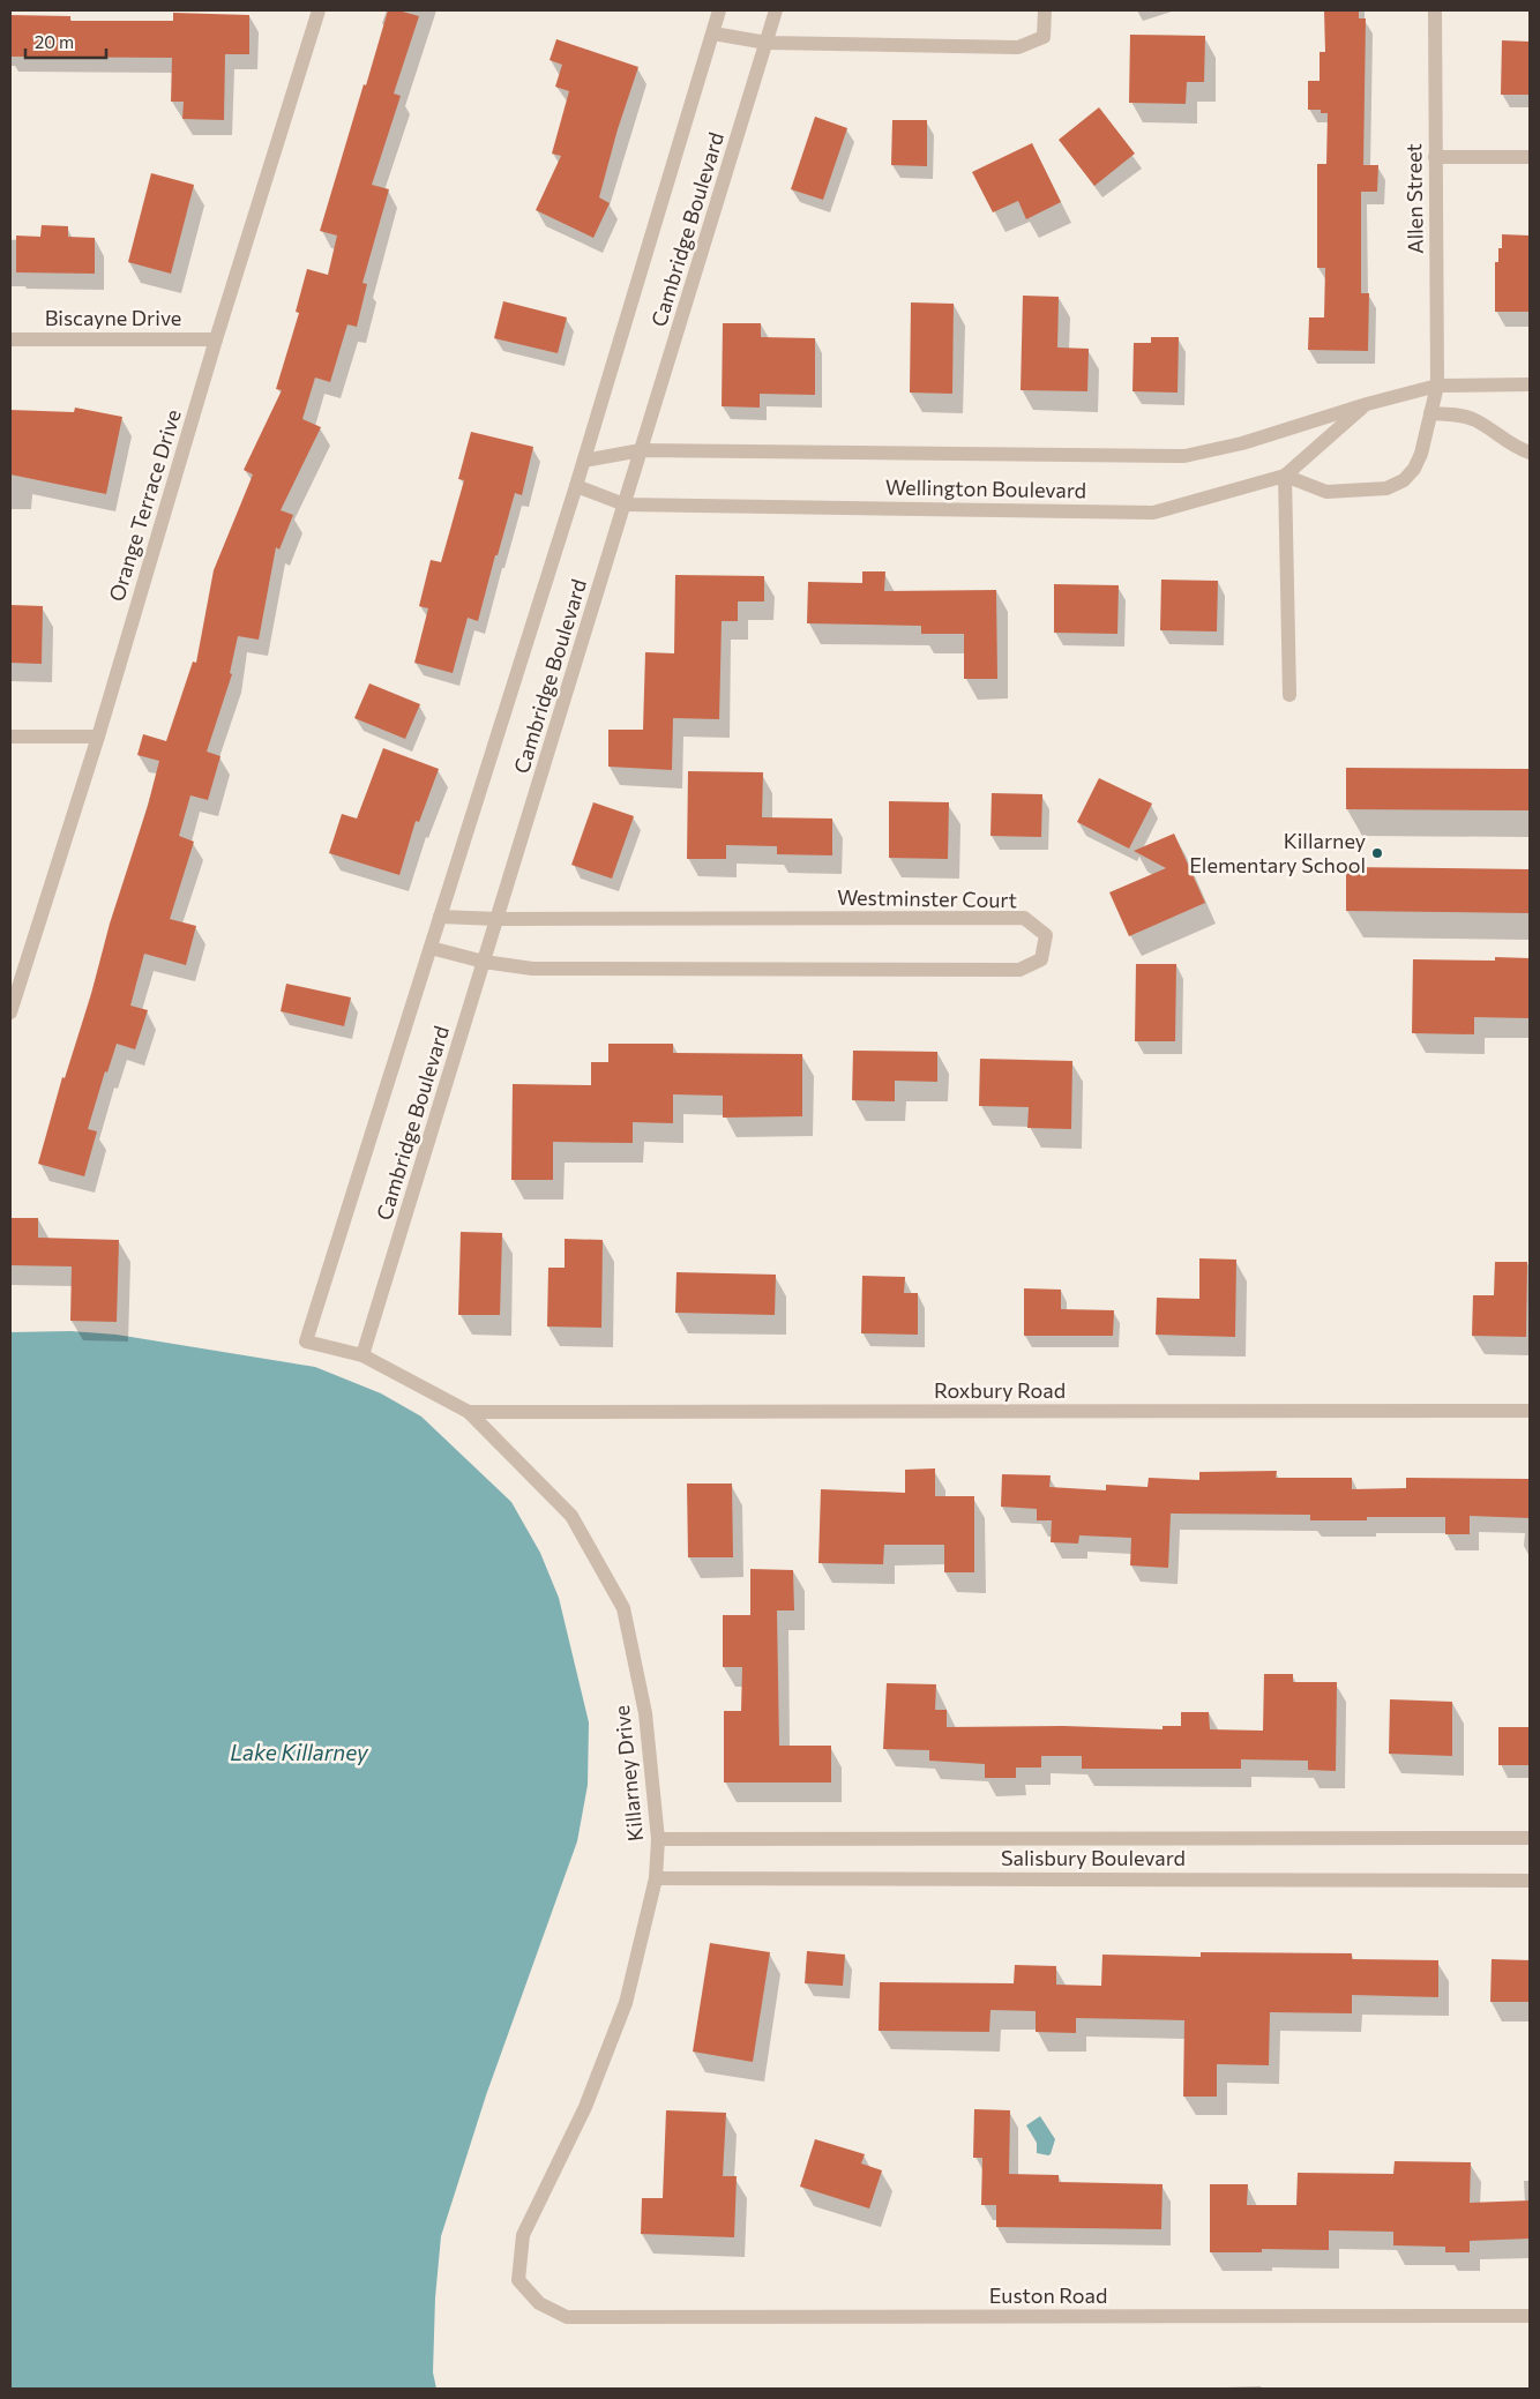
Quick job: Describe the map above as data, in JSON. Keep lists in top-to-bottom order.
{
  "streets": {
    "street": [
      "Allen Street",
      "Cambridge Boulevard",
      "Biscayne Drive",
      "Wellington Boulevard",
      "Orange Terrace Drive",
      "Westminster Court",
      "Roxbury Road",
      "Killarney Drive",
      "Salisbury Boulevard",
      "Euston Road"
    ]
  },
  "crossings": [
    ["Allen Street", "Wellington Boulevard"],
    ["Cambridge Boulevard", "Wellington Boulevard"],
    ["Cambridge Boulevard", "Westminster Court"],
    ["Cambridge Boulevard", "Killarney Drive"],
    ["Biscayne Drive", "Orange Terrace Drive"],
    ["Roxbury Road", "Killarney Drive"],
    ["Killarney Drive", "Salisbury Boulevard"],
    ["Killarney Drive", "Euston Road"]
  ],
  "water": ["Lake Killarney"],
  "places": ["Killarney Elementary School"],
  "scale_bar": "20 m"
}
